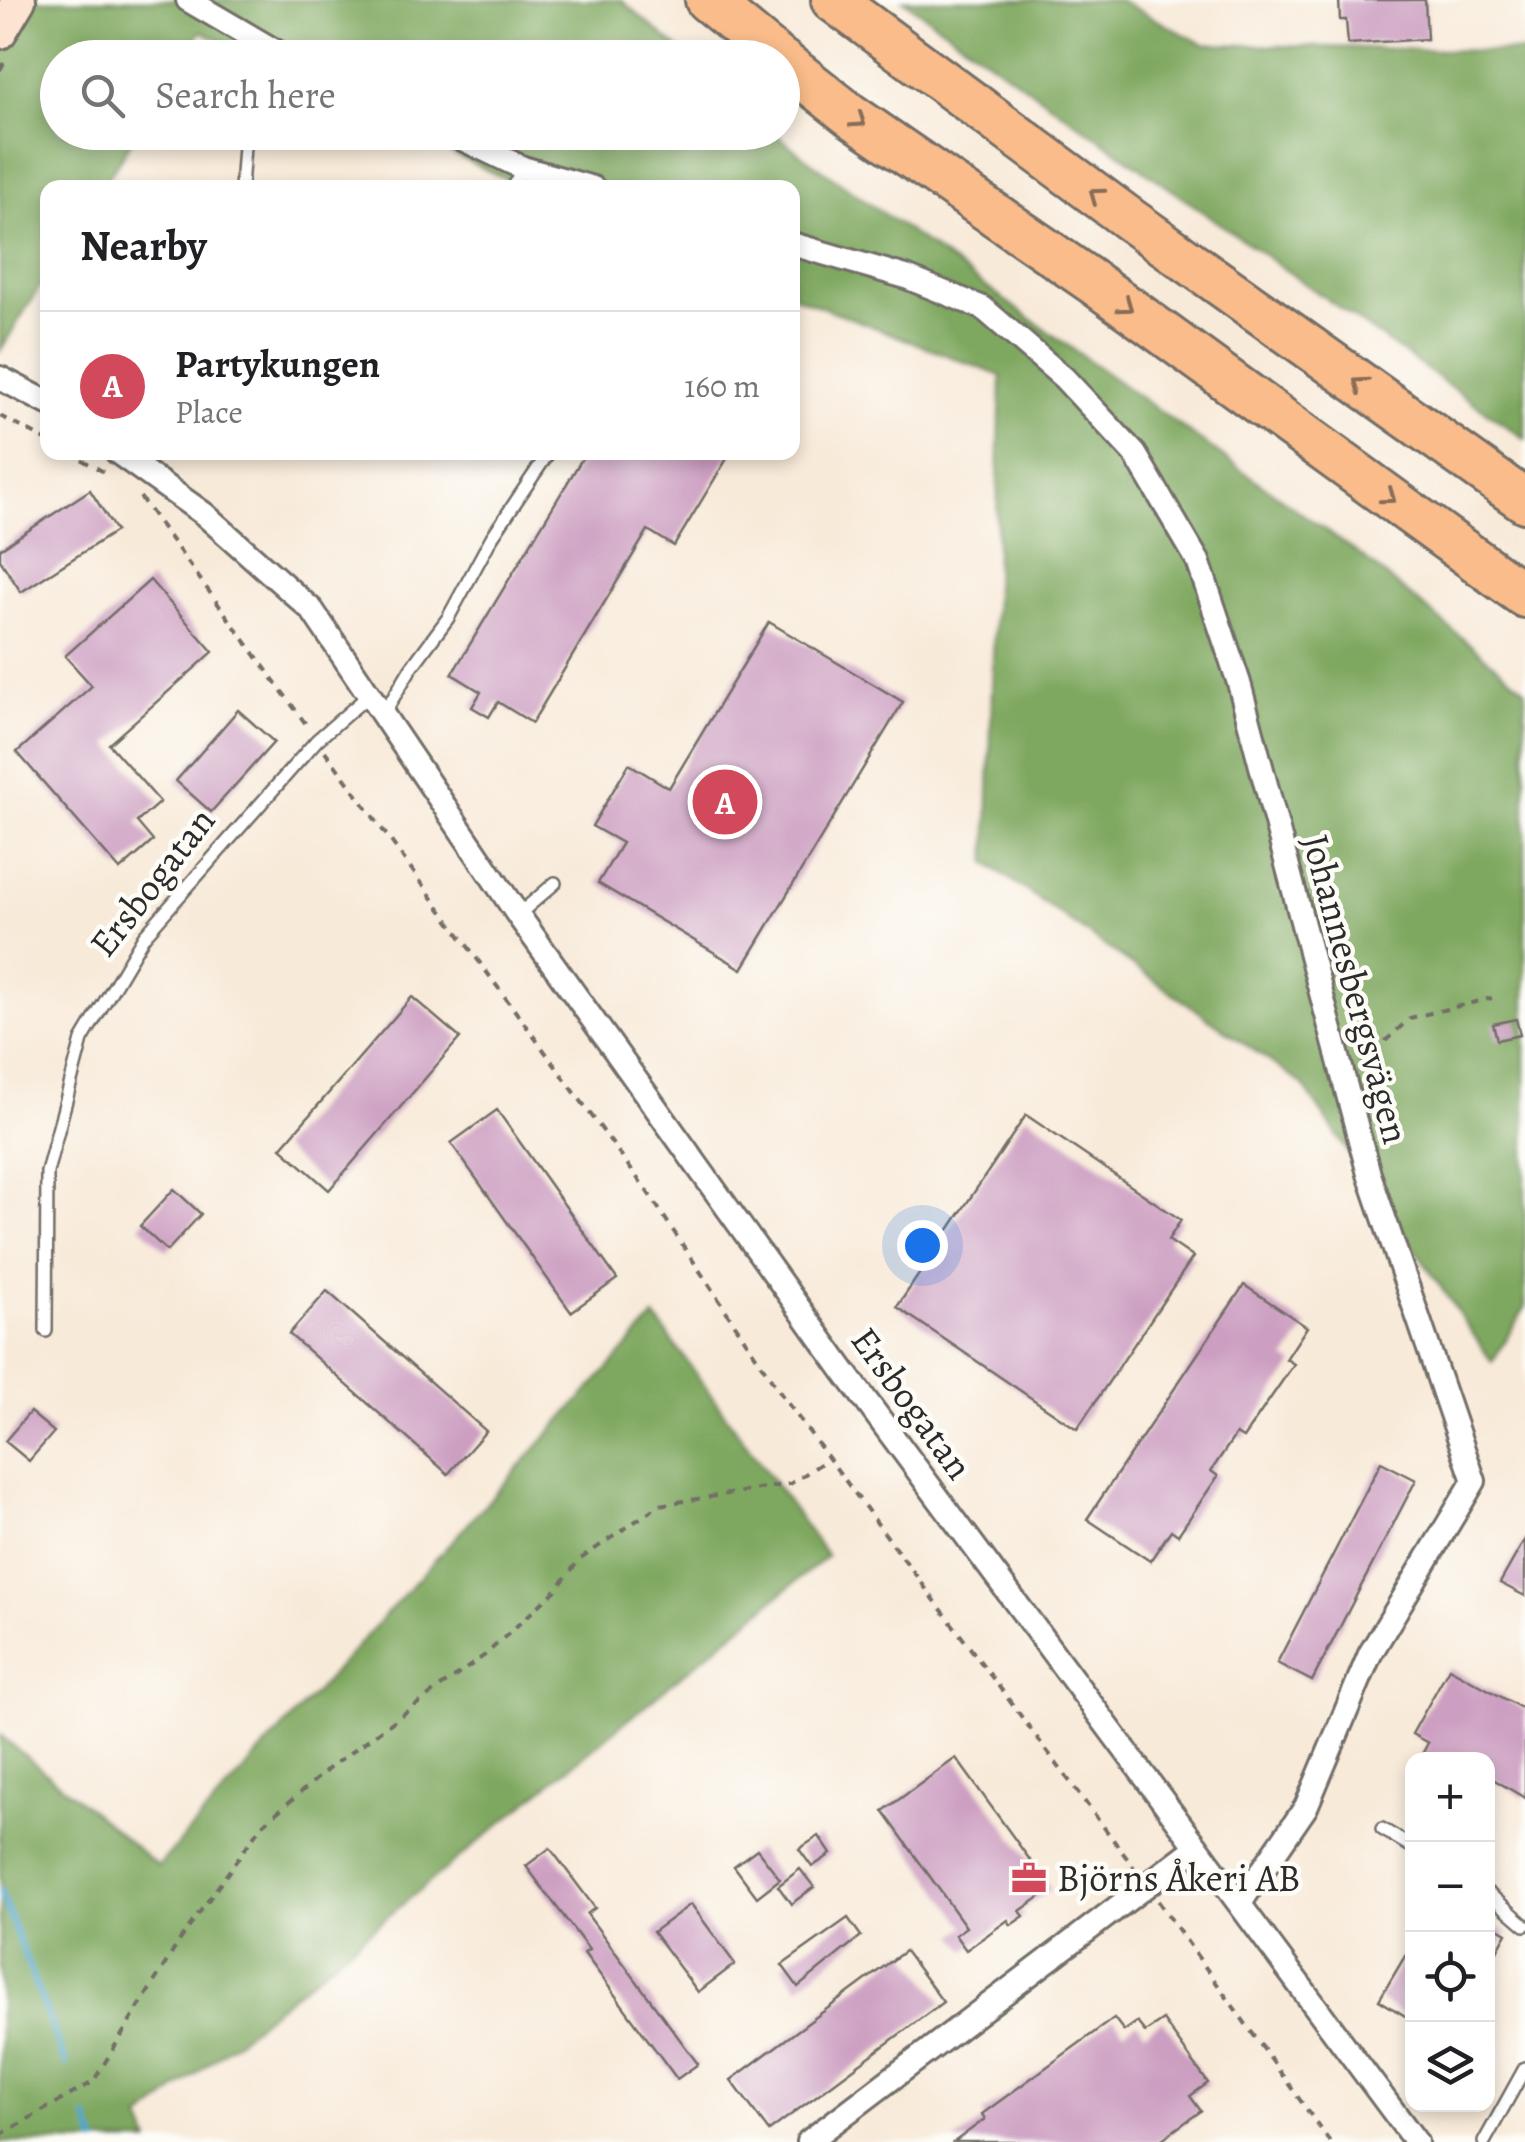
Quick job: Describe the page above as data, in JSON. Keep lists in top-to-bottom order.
{
  "streets": {
    "street": ["Ersbogatan", "Johannesbergsvägen"]
  },
  "crossings": [
    ["Ersbogatan", "Johannesbergsvägen"]
  ],
  "places": {
    "office": ["Björns Åkeri AB"]
  },
  "page": {
    "search": "Search here",
    "heading": "Nearby",
    "list": [
      {
        "mark": "A",
        "name": "Partykungen",
        "note": "Place",
        "value": "160 m"
      }
    ],
    "pins": "A",
    "map_buttons": ["+", "−"]
  }
}
